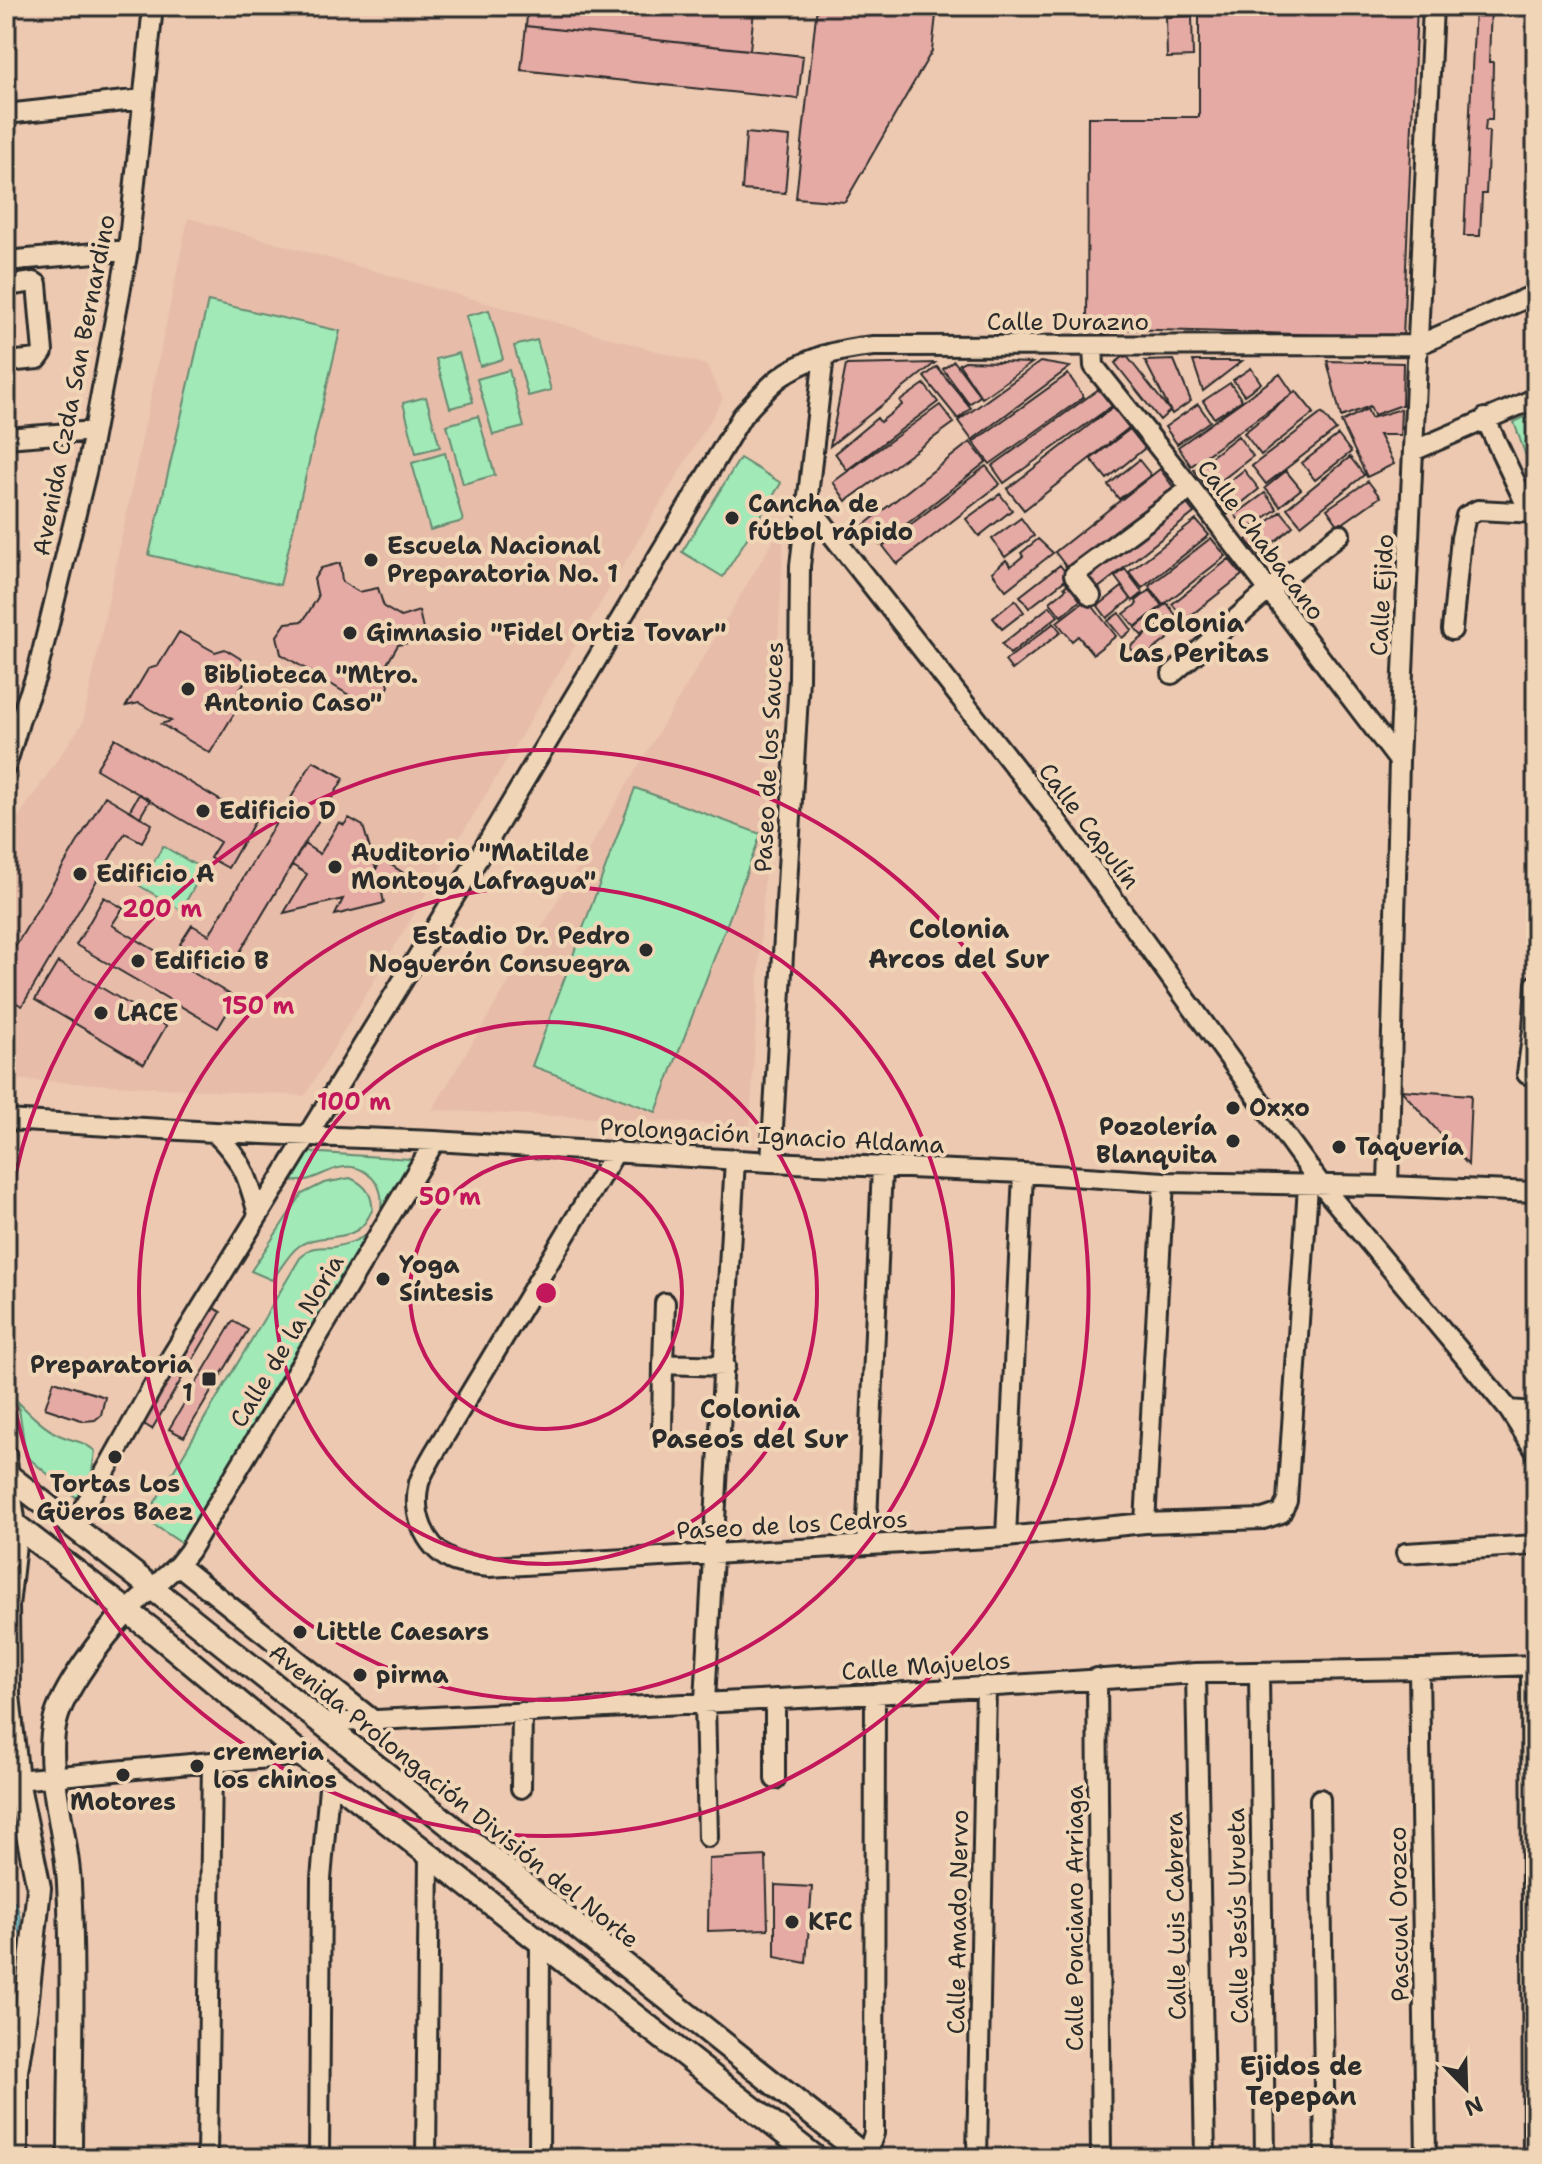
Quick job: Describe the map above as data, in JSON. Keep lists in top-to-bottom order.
{
  "streets": {
    "main road": ["Avenida Prolongación División del Norte"],
    "street": [
      "Calle Durazno",
      "Avenida Czda San Bernardino",
      "Calle Chabacano",
      "Calle Ejido",
      "Paseo de los Sauces",
      "Calle Capulín",
      "Prolongación Ignacio Aldama",
      "Calle de la Noria",
      "Paseo de los Cedros",
      "Calle Majuelos",
      "Pascual Orozco",
      "Calle Luis Cabrera",
      "Calle Jesús Urueta",
      "Calle Ponciano Arriaga",
      "Calle Amado Nervo"
    ]
  },
  "crossings": [
    ["Calle Durazno", "Calle Chabacano"],
    ["Calle Durazno", "Calle Ejido"],
    ["Calle Durazno", "Paseo de los Sauces"],
    ["Calle Durazno", "Prolongación Ignacio Aldama"],
    ["Calle Chabacano", "Calle Ejido"],
    ["Calle Ejido", "Prolongación Ignacio Aldama"],
    ["Paseo de los Sauces", "Calle Capulín"],
    ["Paseo de los Sauces", "Prolongación Ignacio Aldama"],
    ["Calle Capulín", "Prolongación Ignacio Aldama"],
    ["Calle Capulín", "Paseo de los Cedros"],
    ["Prolongación Ignacio Aldama", "Calle de la Noria"],
    ["Prolongación Ignacio Aldama", "Paseo de los Cedros"],
    ["Calle de la Noria", "Avenida Prolongación División del Norte"],
    ["Calle Majuelos", "Avenida Prolongación División del Norte"],
    ["Calle Majuelos", "Pascual Orozco"],
    ["Calle Majuelos", "Calle Luis Cabrera"],
    ["Calle Majuelos", "Calle Jesús Urueta"],
    ["Calle Majuelos", "Calle Ponciano Arriaga"],
    ["Calle Majuelos", "Calle Amado Nervo"]
  ],
  "districts": [
    "Colonia Las Peritas",
    "Colonia Arcos del Sur",
    "Colonia Paseos del Sur",
    "Ejidos de Tepepan"
  ],
  "places": {
    "other": [
      "Cancha de fútbol rápido",
      "Escuela Nacional Preparatoria No. 1",
      "Gimnasio \"Fidel Ortiz Tovar\"",
      "Biblioteca \"Mtro. Antonio Caso\"",
      "Edificio D",
      "Auditorio \"Matilde Montoya Lafragua\"",
      "Edificio A",
      "Estadio Dr. Pedro Noguerón Consuegra",
      "Edificio B",
      "LACE",
      "Oxxo",
      "Pozolería Blanquita",
      "Taquería",
      "Yoga Síntesis",
      "Tortas Los Güeros Baez",
      "Little Caesars",
      "pirma",
      "cremeria los chinos",
      "Motores",
      "KFC"
    ],
    "transit": ["Preparatoria 1"]
  },
  "north": "bottom right",
  "rings": [
    "200 m",
    "150 m",
    "100 m",
    "50 m"
  ]
}
